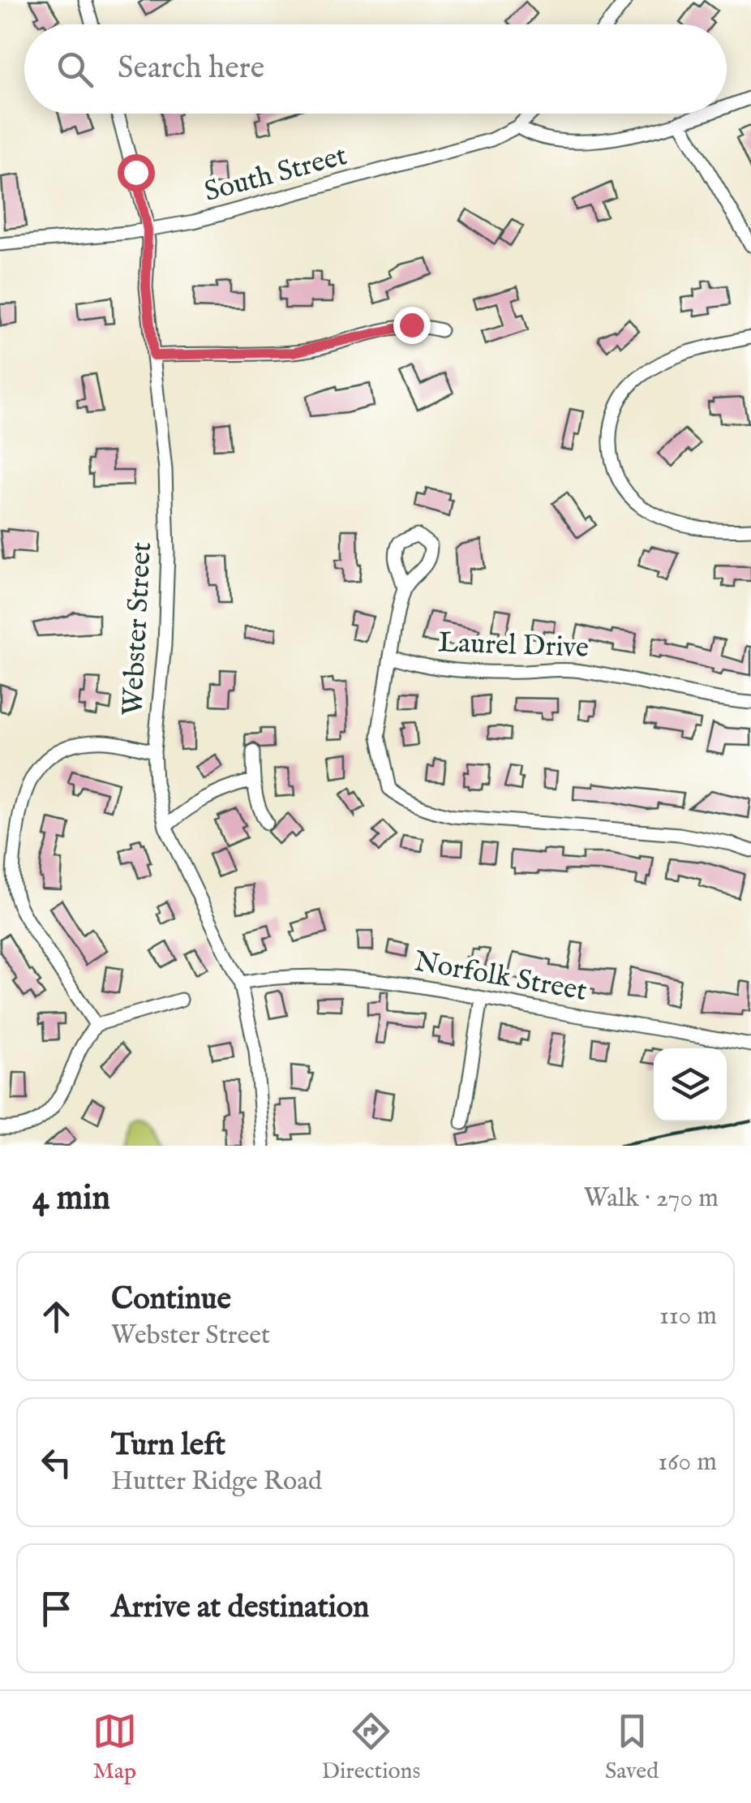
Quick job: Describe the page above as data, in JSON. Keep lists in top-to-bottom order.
{
  "streets": {
    "street": [
      "South Street",
      "Webster Street",
      "Laurel Drive",
      "Norfolk Street"
    ]
  },
  "crossings": [
    ["South Street", "Webster Street"],
    ["Webster Street", "Norfolk Street"]
  ],
  "page": {
    "search": "Search here",
    "heading": ["4 min", "Walk · 270 m"],
    "list": [
      ["Continue", "Webster Street", "110 m"],
      ["Turn left", "Hutter Ridge Road", "160 m"],
      "Arrive at destination"
    ],
    "nav": ["Map", "Directions", "Saved"]
  }
}
